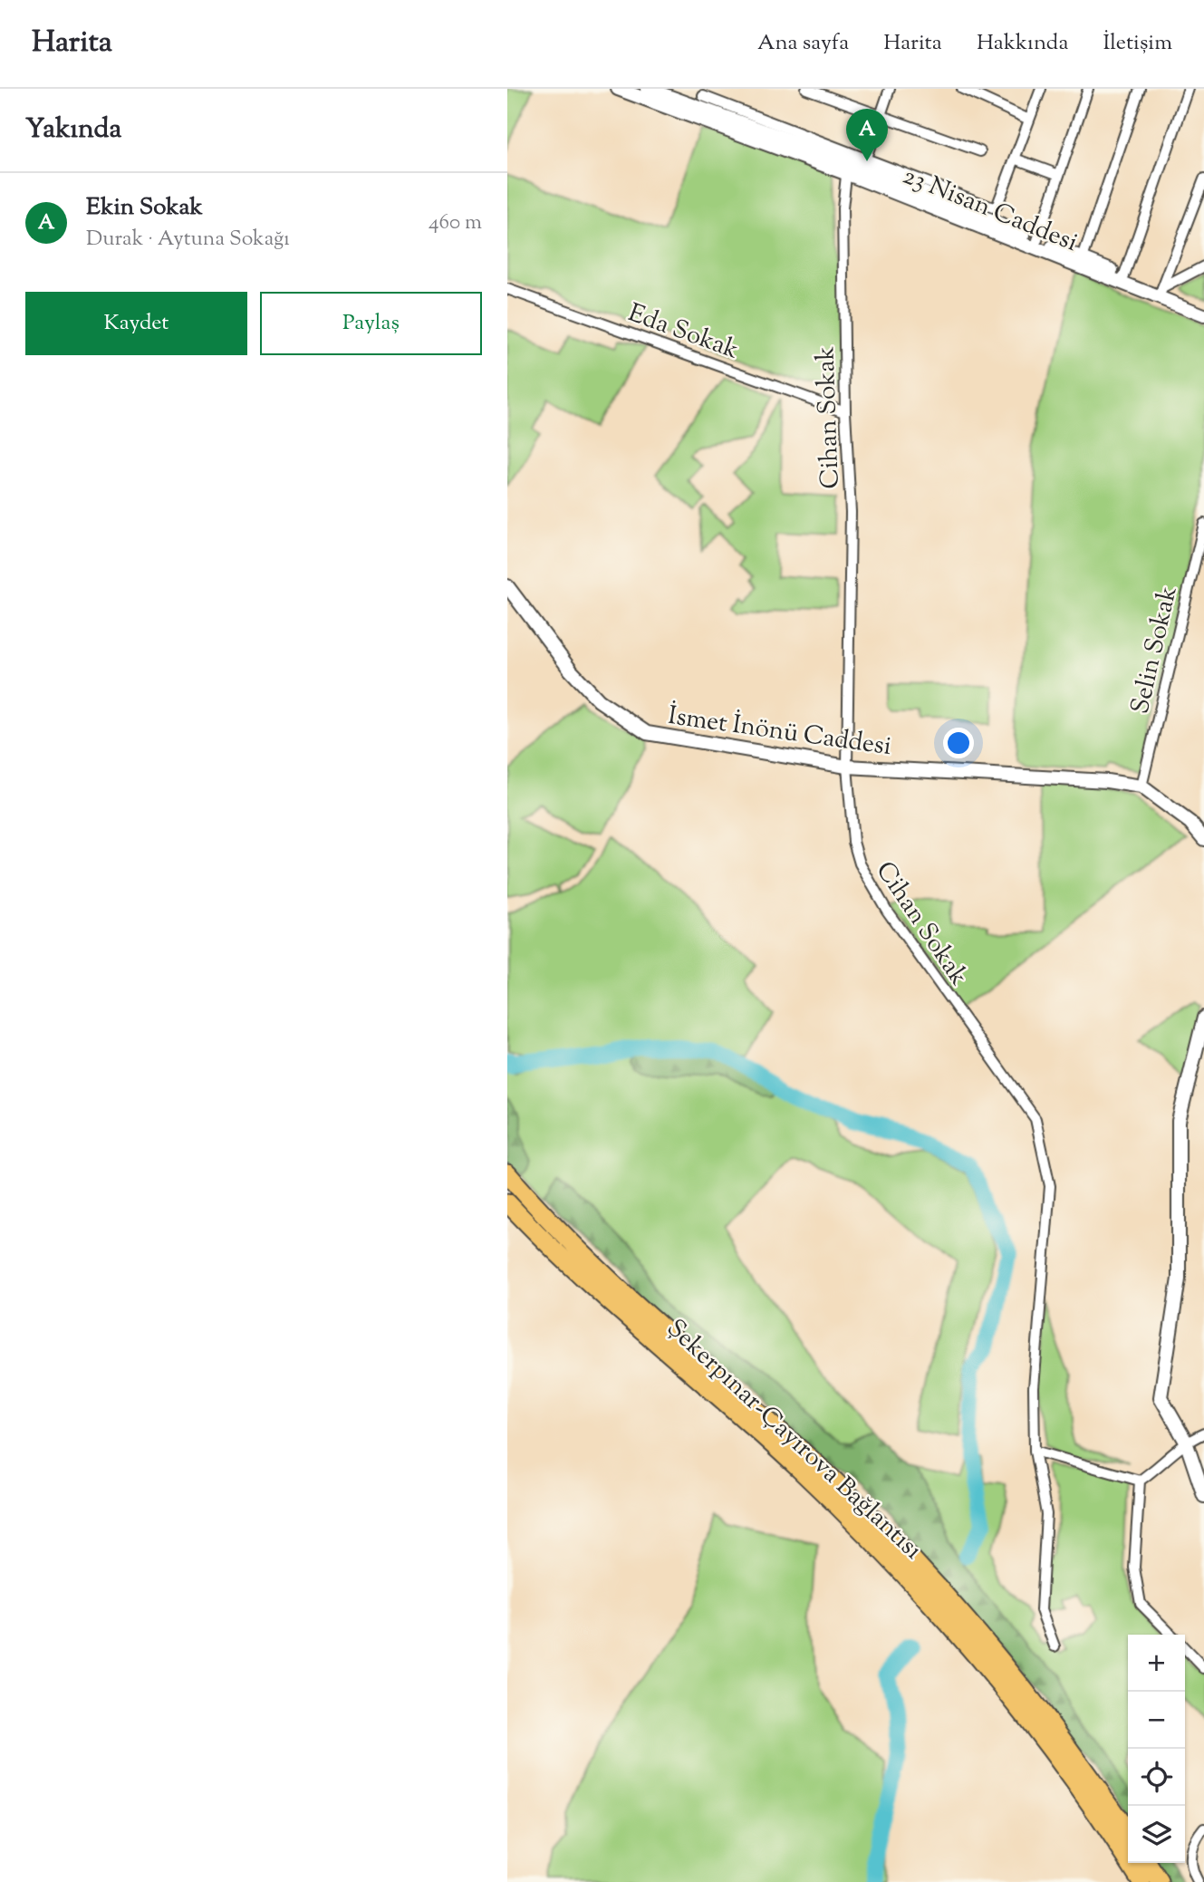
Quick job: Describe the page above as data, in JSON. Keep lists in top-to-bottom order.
{
  "streets": {
    "highway": ["Şekerpınar-Çayırova Bağlantısı"],
    "street": [
      "23 Nisan Caddesi",
      "Eda Sokak",
      "Cihan Sokak",
      "Selin Sokak",
      "İsmet İnönü Caddesi"
    ]
  },
  "crossings": [
    ["23 Nisan Caddesi", "Cihan Sokak"],
    ["Eda Sokak", "Cihan Sokak"],
    ["Cihan Sokak", "İsmet İnönü Caddesi"],
    ["Selin Sokak", "İsmet İnönü Caddesi"]
  ],
  "page": {
    "header": "Harita",
    "nav": [
      "Ana sayfa",
      "Harita",
      "Hakkında",
      "İletişim"
    ],
    "heading": "Yakında",
    "pins": "A",
    "list": [
      {
        "mark": "A",
        "name": "Ekin Sokak",
        "note": "Durak · Aytuna Sokağı",
        "value": "460 m"
      }
    ],
    "buttons": ["Kaydet", "Paylaş"],
    "map_buttons": ["+", "−"]
  }
}
